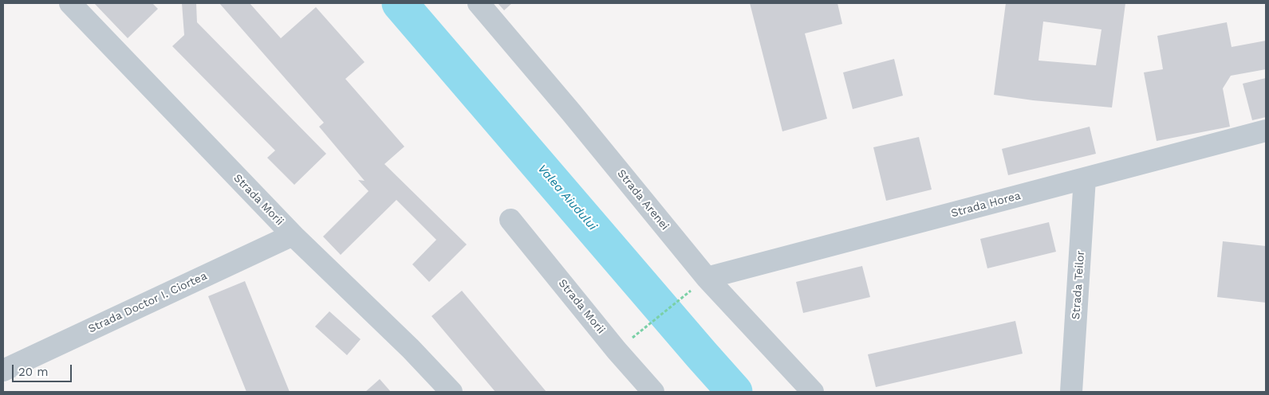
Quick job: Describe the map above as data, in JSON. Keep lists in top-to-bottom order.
{
  "streets": {
    "street": [
      "Strada Morii",
      "Strada Arenei",
      "Strada Horea",
      "Strada Teilor",
      "Strada Doctor I. Ciortea"
    ]
  },
  "crossings": [
    ["Strada Morii", "Strada Doctor I. Ciortea"],
    ["Strada Arenei", "Strada Horea"],
    ["Strada Horea", "Strada Teilor"]
  ],
  "water": ["Valea Aiudului"],
  "scale_bar": "20 m"
}
